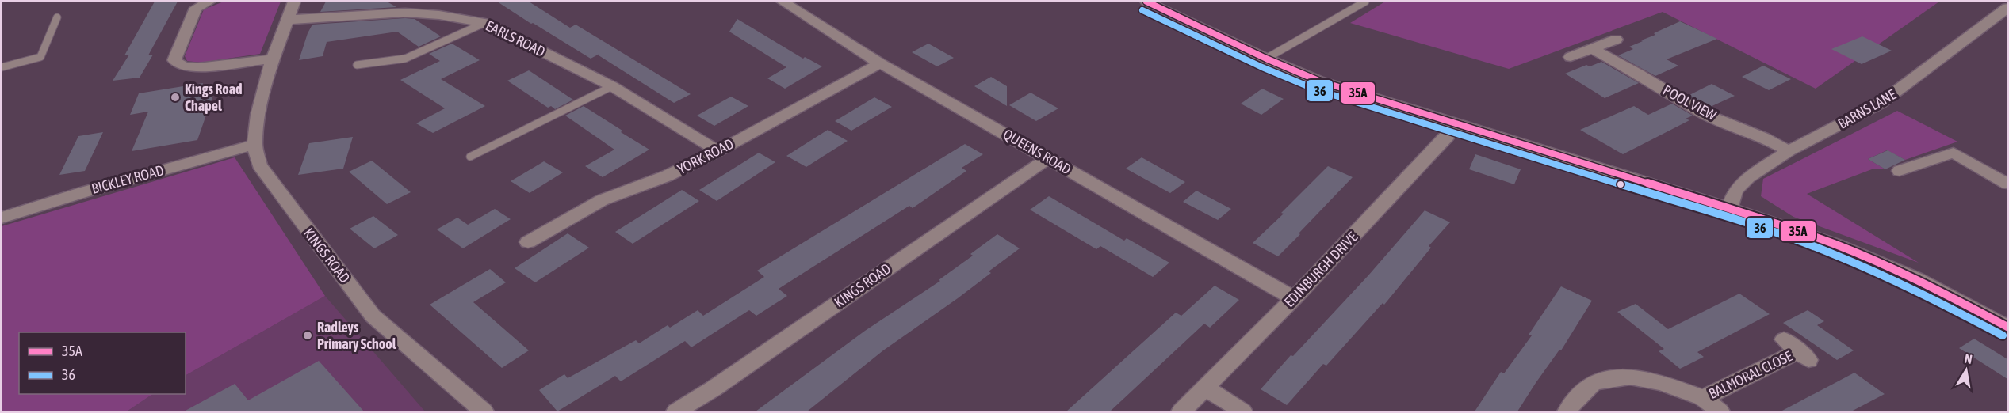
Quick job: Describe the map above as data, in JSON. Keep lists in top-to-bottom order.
{
  "streets": {
    "street": [
      "EARLS ROAD",
      "POOL VIEW",
      "BARNS LANE",
      "QUEENS ROAD",
      "YORK ROAD",
      "BICKLEY ROAD",
      "KINGS ROAD",
      "EDINBURGH DRIVE",
      "BALMORAL CLOSE"
    ]
  },
  "crossings": [
    ["EARLS ROAD", "YORK ROAD"],
    ["EARLS ROAD", "KINGS ROAD"],
    ["POOL VIEW", "BARNS LANE"],
    ["QUEENS ROAD", "YORK ROAD"],
    ["QUEENS ROAD", "KINGS ROAD"],
    ["QUEENS ROAD", "EDINBURGH DRIVE"],
    ["BICKLEY ROAD", "KINGS ROAD"]
  ],
  "places": ["Kings Road Chapel", "Radleys Primary School"],
  "lines": ["transit line 35A", "transit line 36"],
  "legend": ["35A", "36"],
  "north": "top"
}
